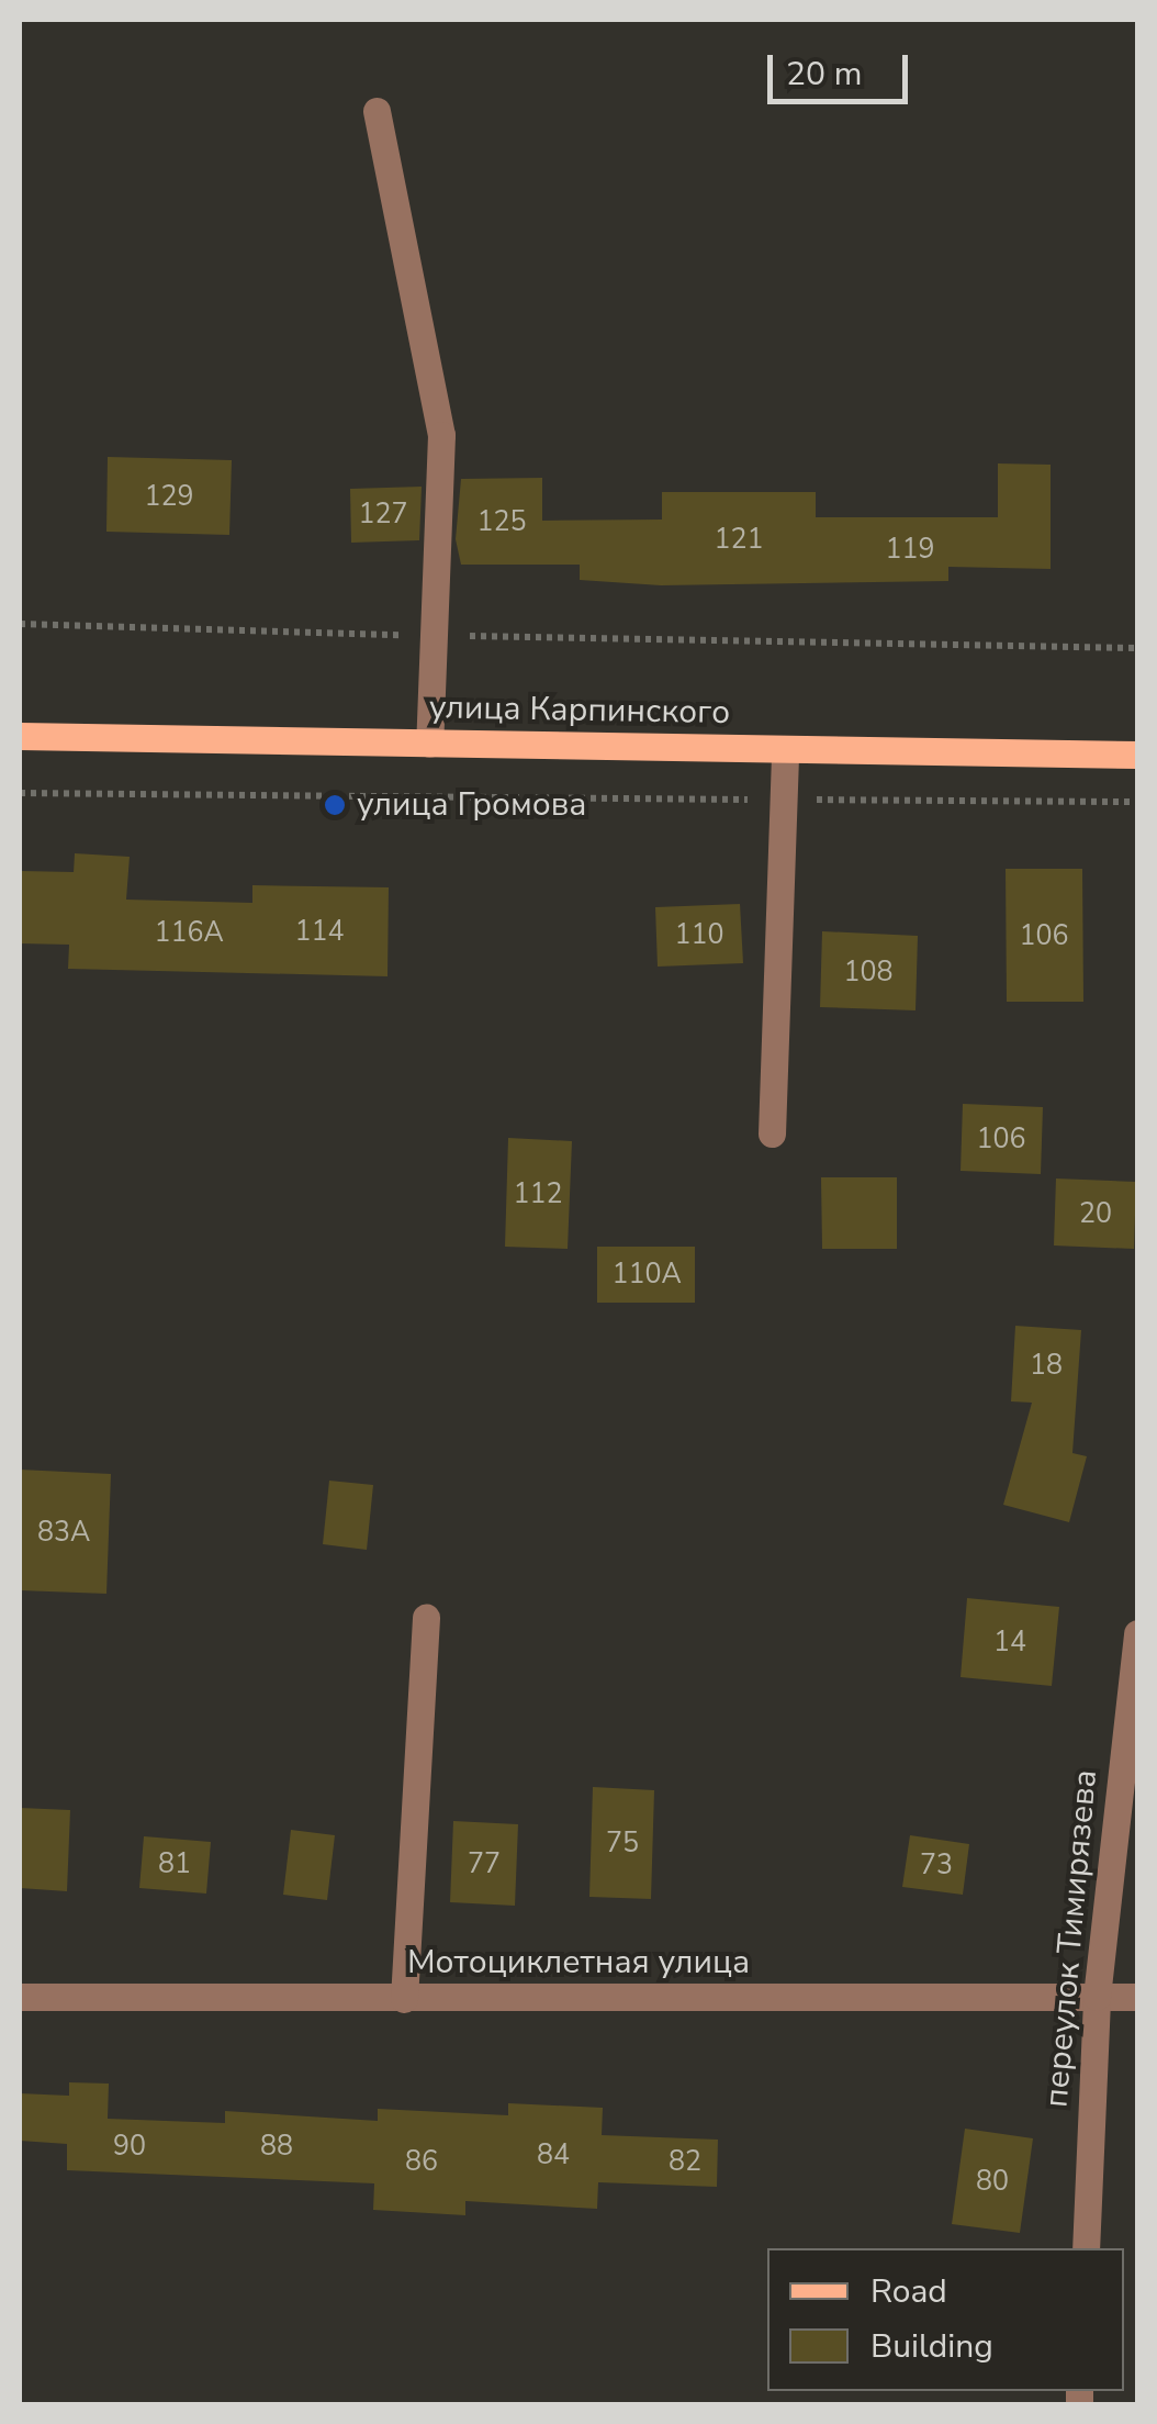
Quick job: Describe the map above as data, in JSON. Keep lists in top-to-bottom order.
{
  "streets": {
    "main road": ["улица Карпинского"],
    "street": ["переулок Тимирязева", "Мотоциклетная улица"]
  },
  "crossings": [
    ["переулок Тимирязева", "Мотоциклетная улица"]
  ],
  "places": ["улица Громова"],
  "house_numbers": [
    "129",
    "127",
    "125",
    "121",
    "119",
    "114",
    "116А",
    "110",
    "106",
    "108",
    "106",
    "112",
    "20",
    "110А",
    "18",
    "83А",
    "14",
    "75",
    "81",
    "77",
    "73",
    "90",
    "88",
    "84",
    "86",
    "82",
    "80"
  ],
  "legend": ["Road", "Building"],
  "scale_bar": "20 m"
}
